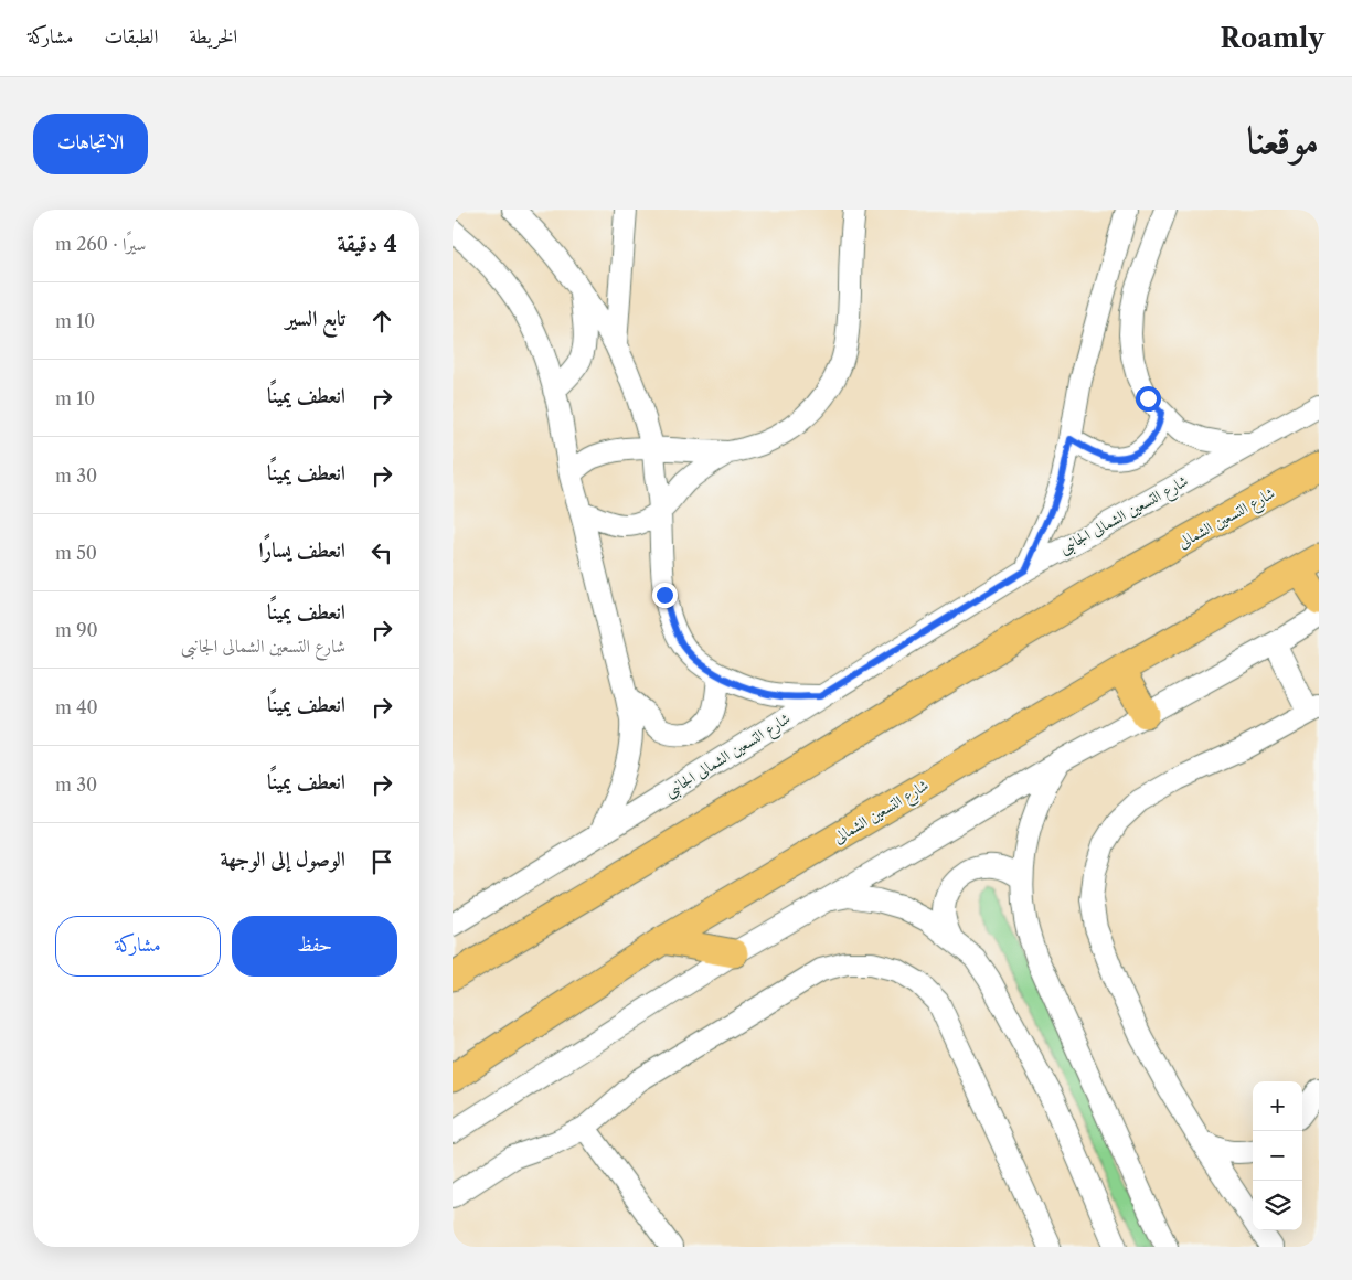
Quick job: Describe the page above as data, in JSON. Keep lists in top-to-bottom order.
{
  "streets": {
    "main road": ["شارع التسعين الشمالى"],
    "street": ["شارع التسعين الشمالى الجانبى"]
  },
  "page": {
    "header": "Roamly",
    "nav": ["الخريطة", "الطبقات", "مشاركة"],
    "title": "موقعنا",
    "buttons": [
      "الاتجاهات",
      ["حفظ", "مشاركة"]
    ],
    "heading": ["4 دقيقة", "سيرًا · 260 m"],
    "list": [
      ["تابع السير", "10 m"],
      ["انعطف يمينًا", "10 m"],
      ["انعطف يمينًا", "30 m"],
      ["انعطف يسارًا", "50 m"],
      ["انعطف يمينًا", "شارع التسعين الشمالى الجانبى", "90 m"],
      ["انعطف يمينًا", "40 m"],
      ["انعطف يمينًا", "30 m"],
      "الوصول إلى الوجهة"
    ],
    "map_buttons": ["+", "−"]
  }
}
